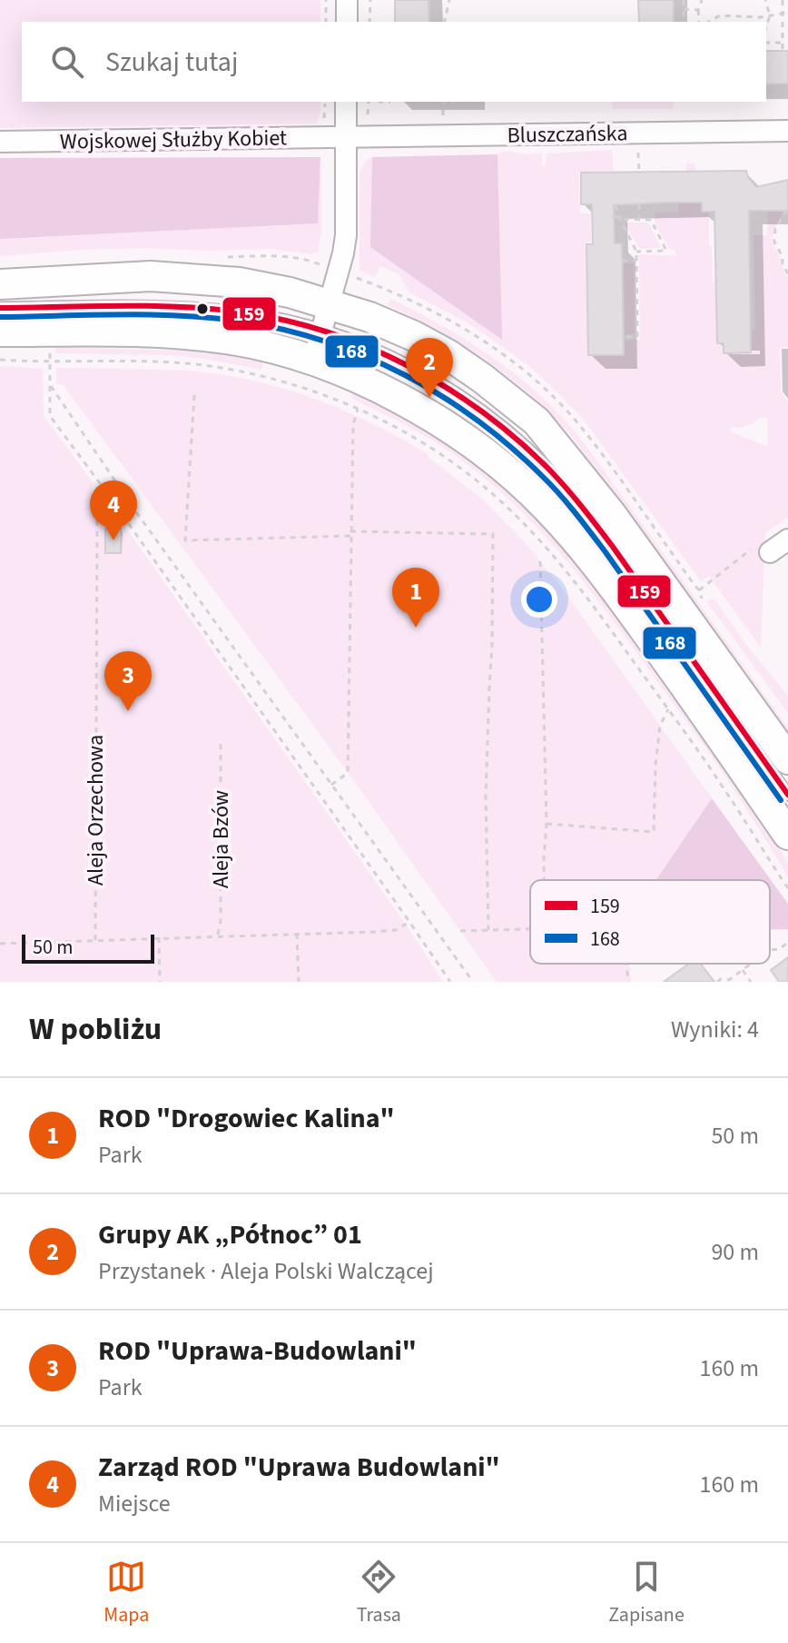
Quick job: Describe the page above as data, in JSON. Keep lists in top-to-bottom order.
{
  "streets": {
    "street": ["Bluszczańska", "Wojskowej Służby Kobiet"],
    "path": ["Aleja Orzechowa", "Aleja Bzów"]
  },
  "crossings": [
    ["Bluszczańska", "Wojskowej Służby Kobiet"]
  ],
  "lines": ["transit line 159", "transit line 168"],
  "legend": ["159", "168"],
  "scale_bar": "50 m",
  "page": {
    "search": "Szukaj tutaj",
    "pins": [
      "2",
      "4",
      "1",
      "3"
    ],
    "scale": "50 m",
    "heading": ["W pobliżu", "Wyniki: 4"],
    "list": [
      {
        "mark": "1",
        "name": "ROD \"Drogowiec Kalina\"",
        "note": "Park",
        "value": "50 m"
      },
      {
        "mark": "2",
        "name": "Grupy AK „Północ” 01",
        "note": "Przystanek · Aleja Polski Walczącej",
        "value": "90 m"
      },
      {
        "mark": "3",
        "name": "ROD \"Uprawa-Budowlani\"",
        "note": "Park",
        "value": "160 m"
      },
      {
        "mark": "4",
        "name": "Zarząd ROD \"Uprawa Budowlani\"",
        "note": "Miejsce",
        "value": "160 m"
      }
    ],
    "nav": ["Mapa", "Trasa", "Zapisane"]
  }
}
